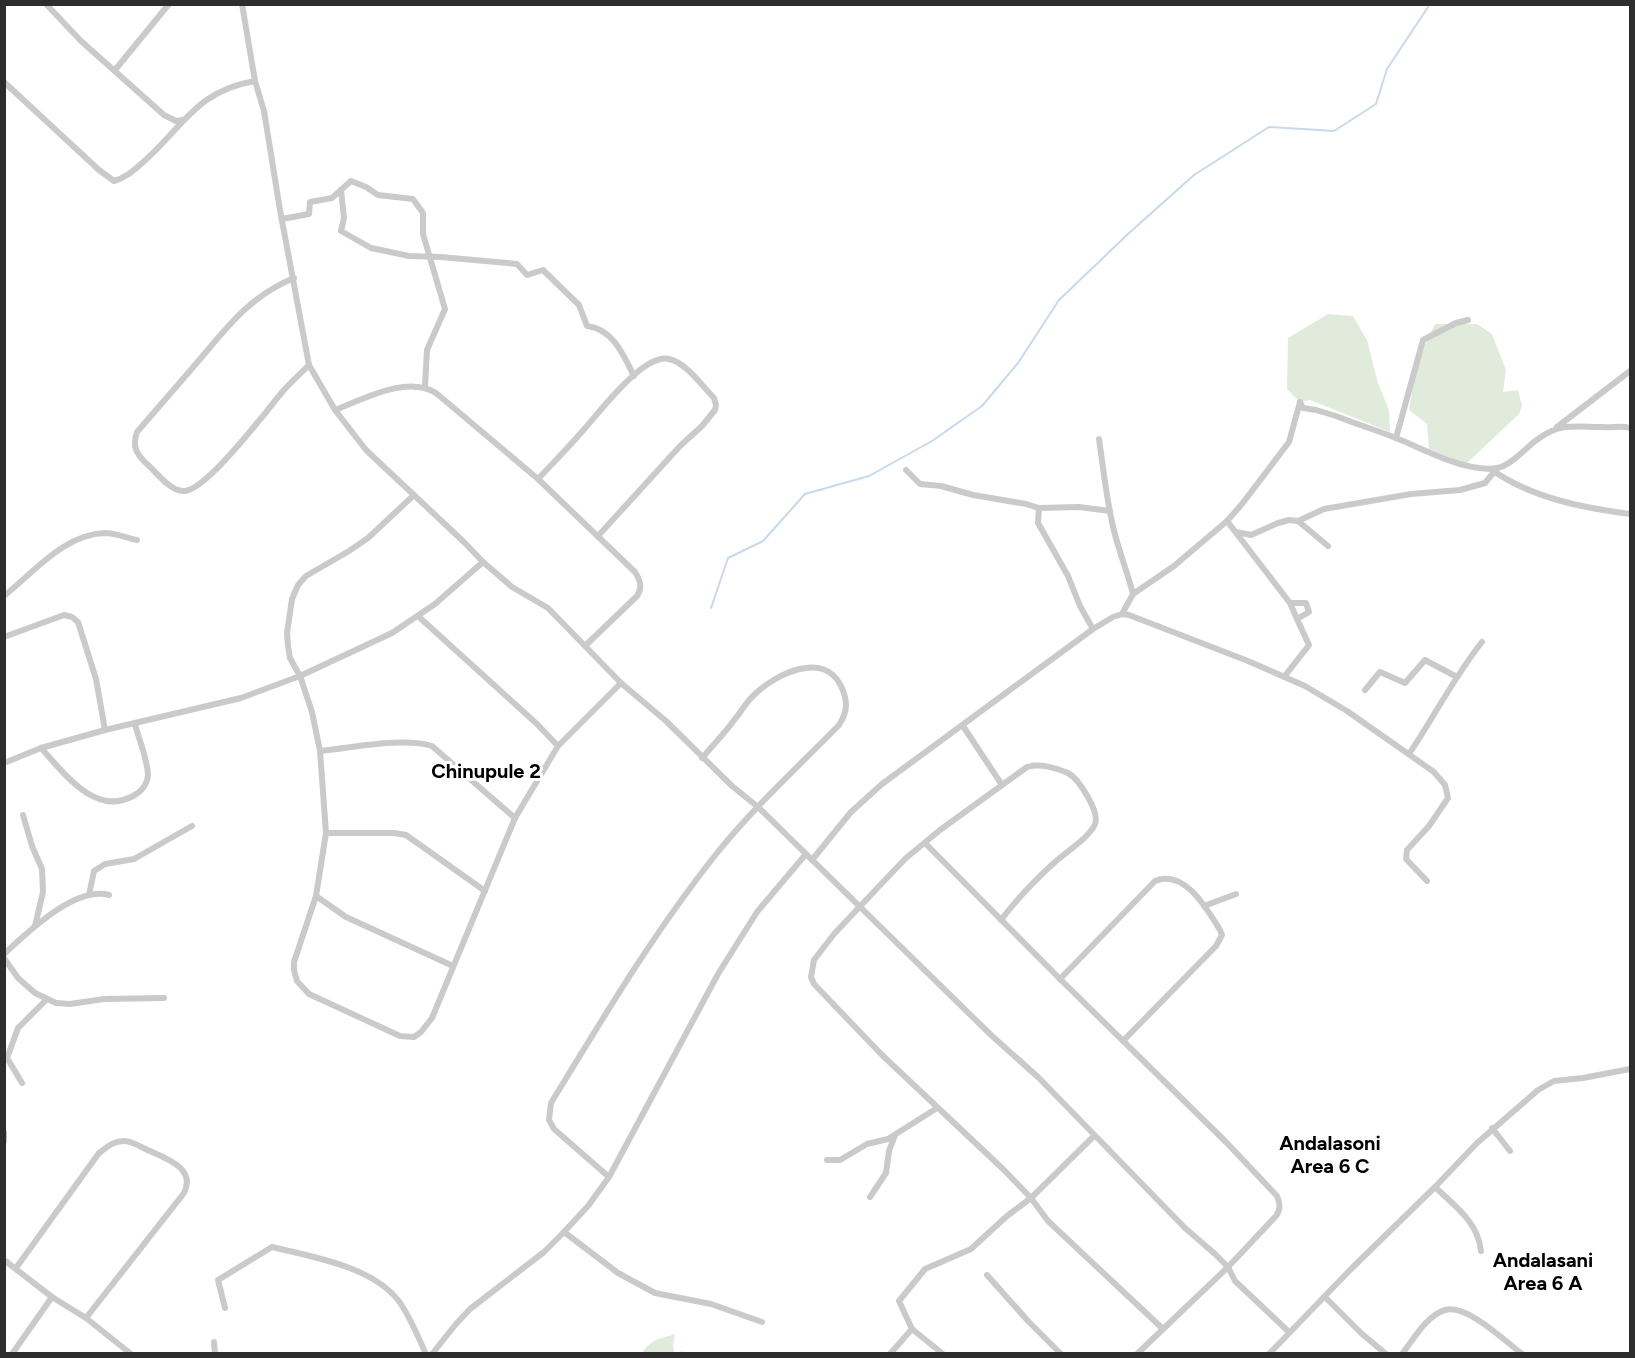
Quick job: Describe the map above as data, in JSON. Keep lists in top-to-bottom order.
{
  "districts": ["Chinupule 2", "Andalasoni Area 6 C", "Andalasani Area 6 A"]
}
